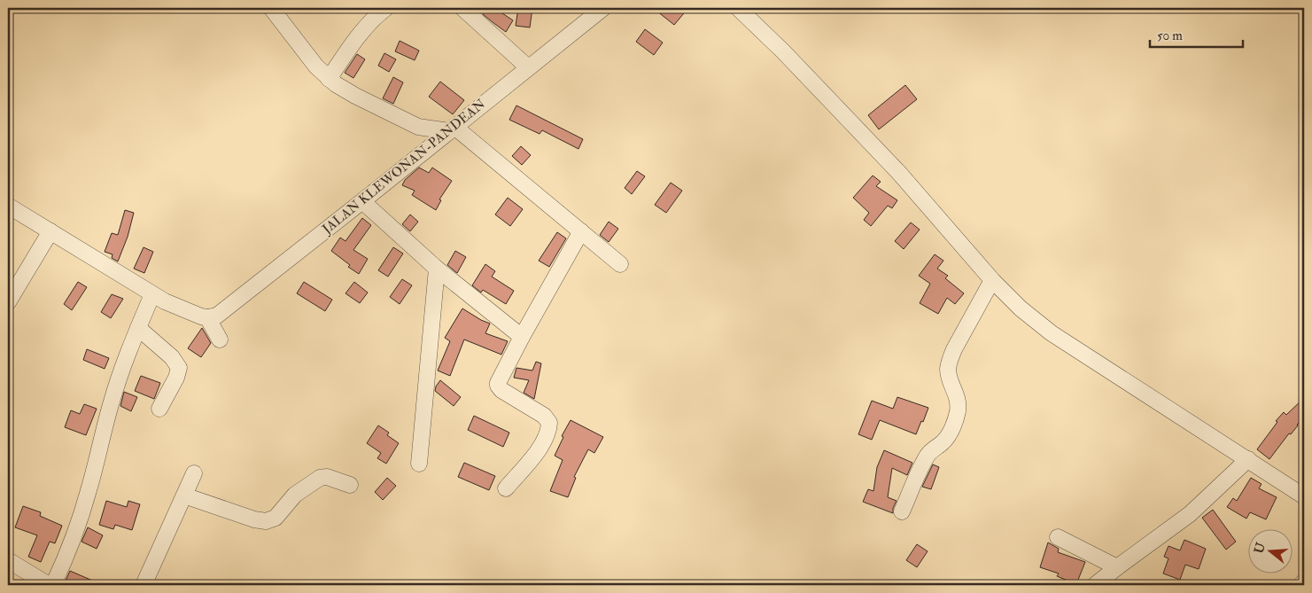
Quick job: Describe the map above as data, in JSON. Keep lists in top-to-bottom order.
{
  "streets": {
    "street": ["JALAN KLEWONAN-PANDEAN"]
  },
  "scale_bar": "50 m",
  "north": "left"
}
